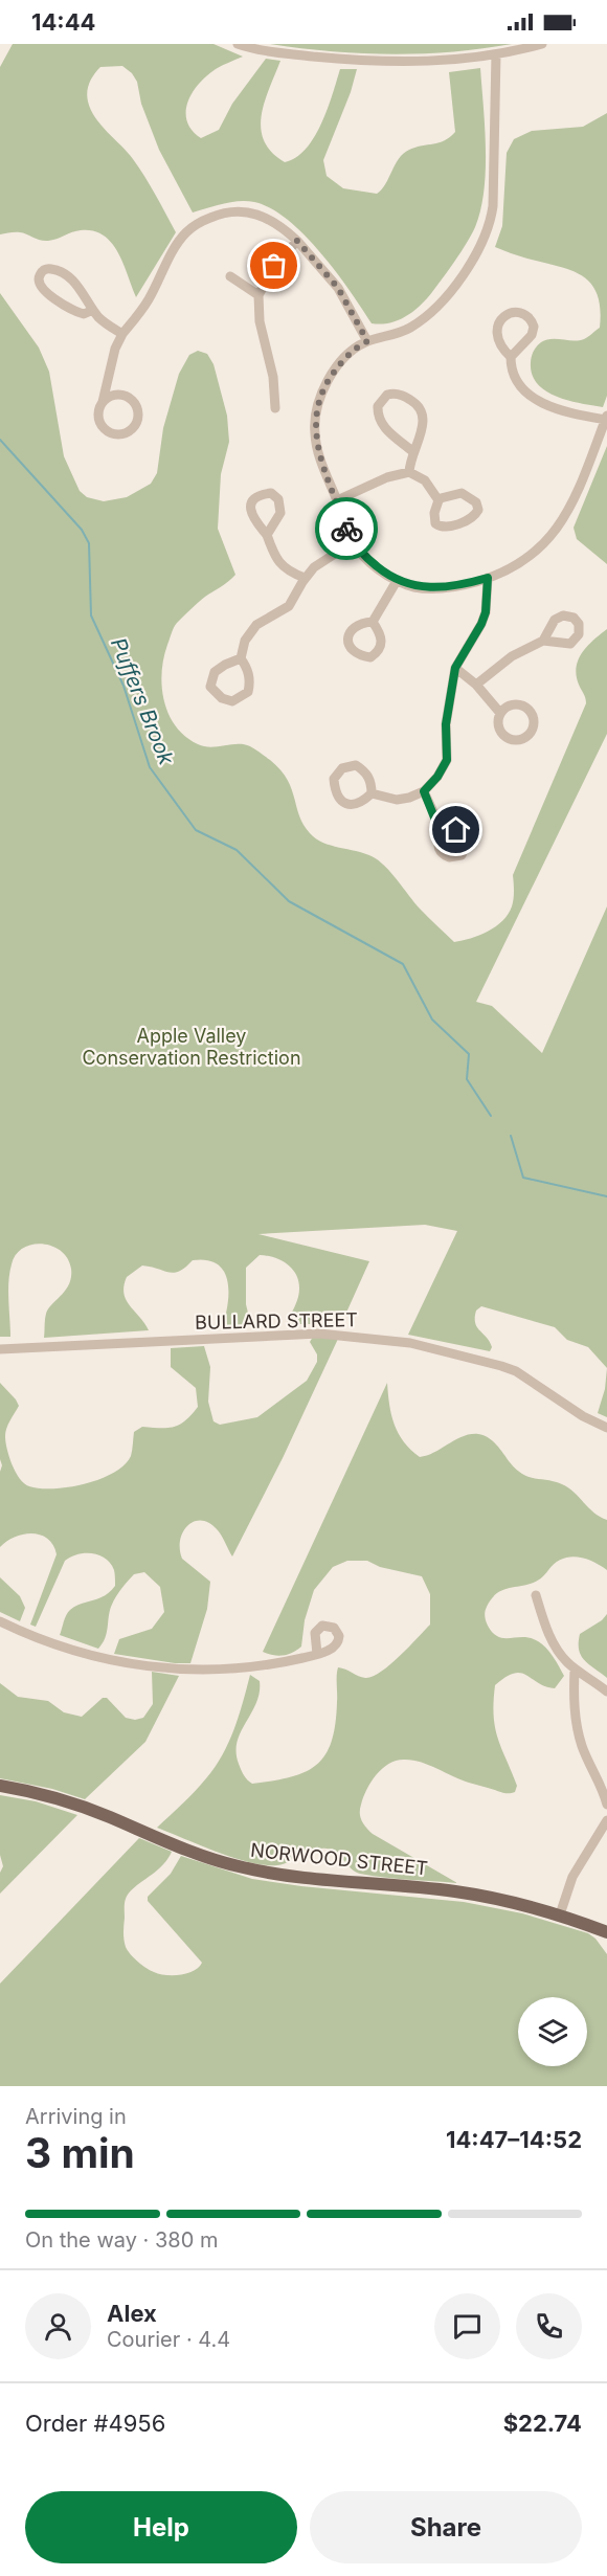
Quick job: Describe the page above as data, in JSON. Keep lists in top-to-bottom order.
{
  "streets": {
    "main road": ["NORWOOD STREET"],
    "street": ["BULLARD STREET"]
  },
  "water": ["Puffers Brook"],
  "parks": ["Apple Valley Conservation Restriction"],
  "page": {
    "status": "14:44",
    "heading": ["3 min", "Arriving in", "14:47–14:52"],
    "panel": [
      "Alex",
      "Courier · 4.4",
      "Order #4956",
      "$22.74"
    ],
    "bar": "On the way · 380 m",
    "buttons": ["Help", "Share"]
  }
}
